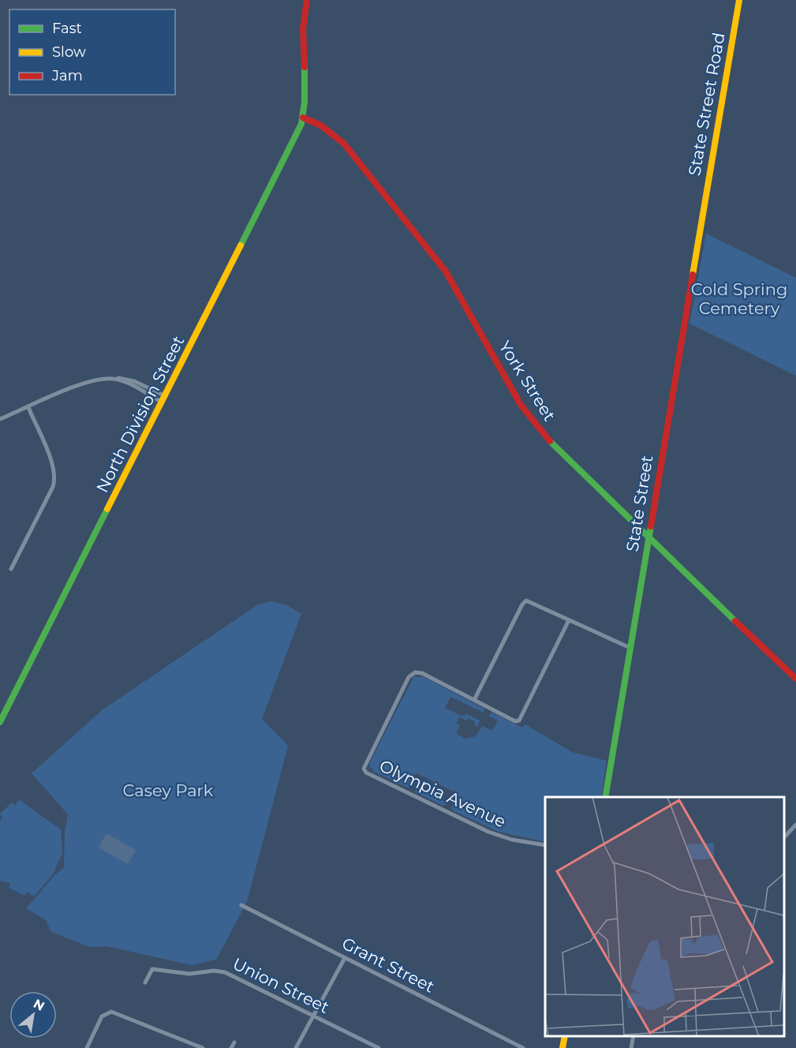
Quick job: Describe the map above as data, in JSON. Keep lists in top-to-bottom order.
{
  "streets": {
    "street": [
      "State Street Road",
      "York Street",
      "North Division Street",
      "State Street",
      "Olympia Avenue",
      "Grant Street",
      "Union Street"
    ]
  },
  "crossings": [
    ["State Street Road", "State Street"],
    ["York Street", "North Division Street"],
    ["York Street", "State Street"]
  ],
  "parks": ["Cold Spring Cemetery", "Casey Park"],
  "legend": ["Fast", "Slow", "Jam"],
  "north": "top right"
}
